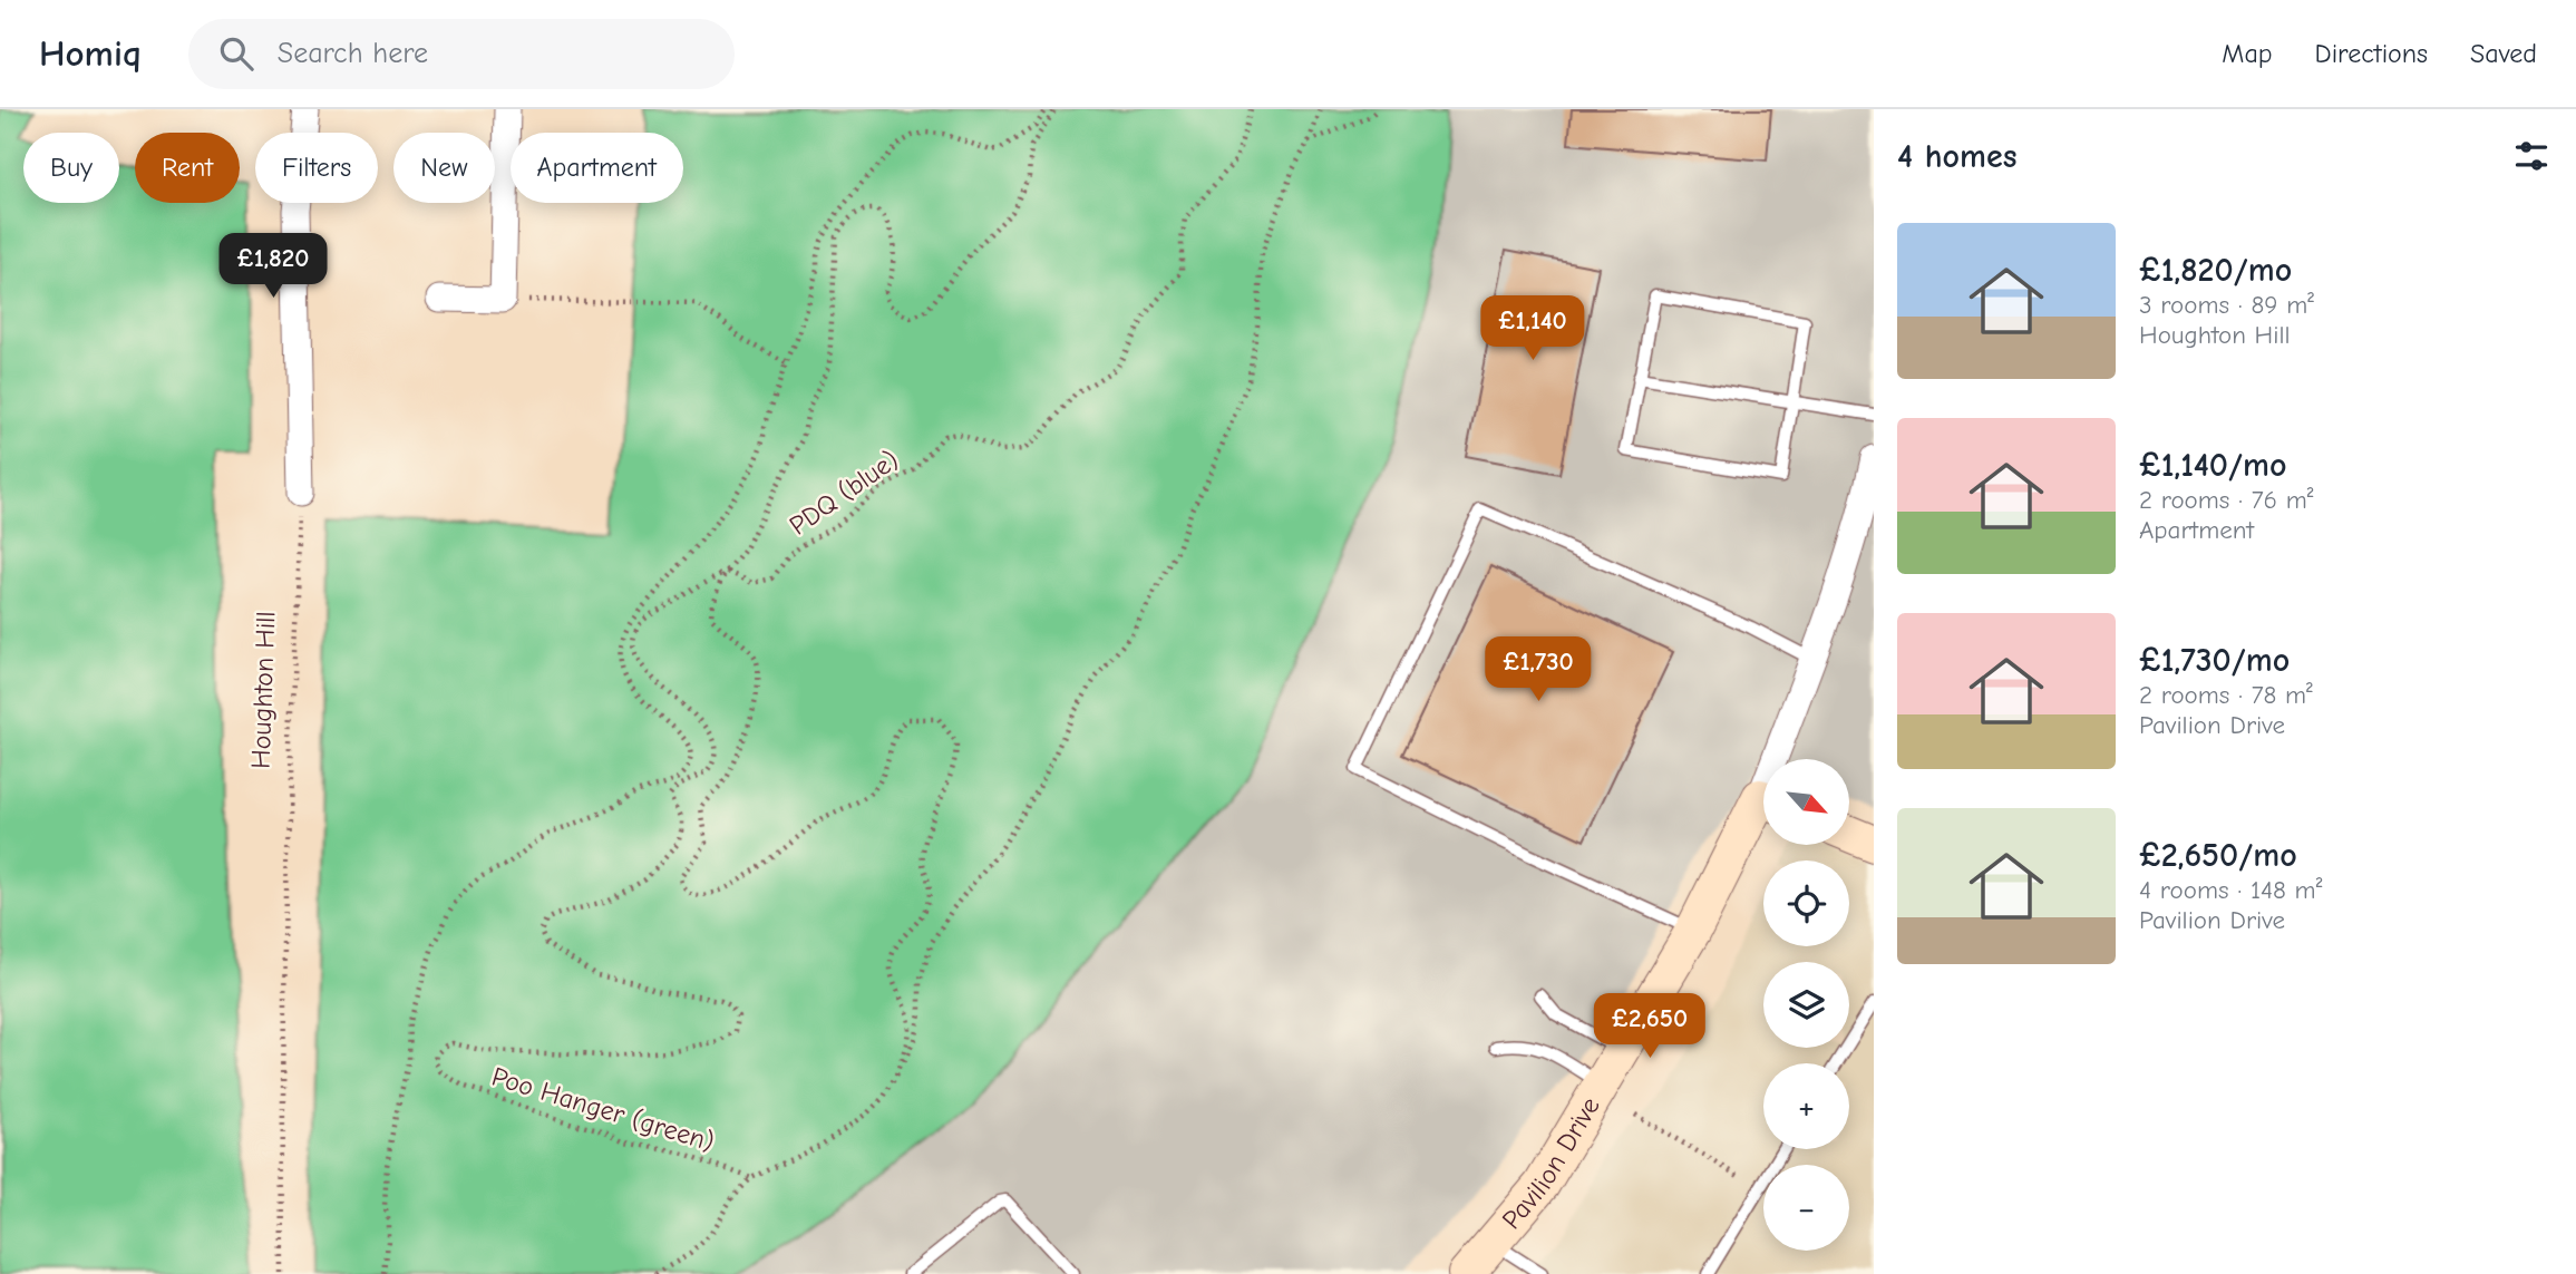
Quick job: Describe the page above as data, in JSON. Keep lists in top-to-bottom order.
{
  "streets": {
    "street": ["Pavilion Drive"],
    "path": ["PDQ (blue)", "Houghton Hill", "Poo Hanger (green)"]
  },
  "crossings": [
    ["PDQ (blue)", "Poo Hanger (green)"]
  ],
  "north": "bottom right",
  "page": {
    "header": "Homiq",
    "search": "Search here",
    "nav": ["Map", "Directions", "Saved"],
    "heading": "4 homes",
    "chip": [
      "Buy",
      "Rent",
      "Filters",
      "New",
      "Apartment"
    ],
    "list": [
      {
        "name": "£1,820/mo",
        "note": "3 rooms · 89 m² · Houghton Hill"
      },
      {
        "name": "£1,140/mo",
        "note": "2 rooms · 76 m² · Apartment"
      },
      {
        "name": "£1,730/mo",
        "note": "2 rooms · 78 m² · Pavilion Drive"
      },
      {
        "name": "£2,650/mo",
        "note": "4 rooms · 148 m² · Pavilion Drive"
      }
    ],
    "price": [
      "£1,820",
      "£1,140",
      "£1,730",
      "£2,650"
    ],
    "map_buttons": ["+", "−"]
  }
}
